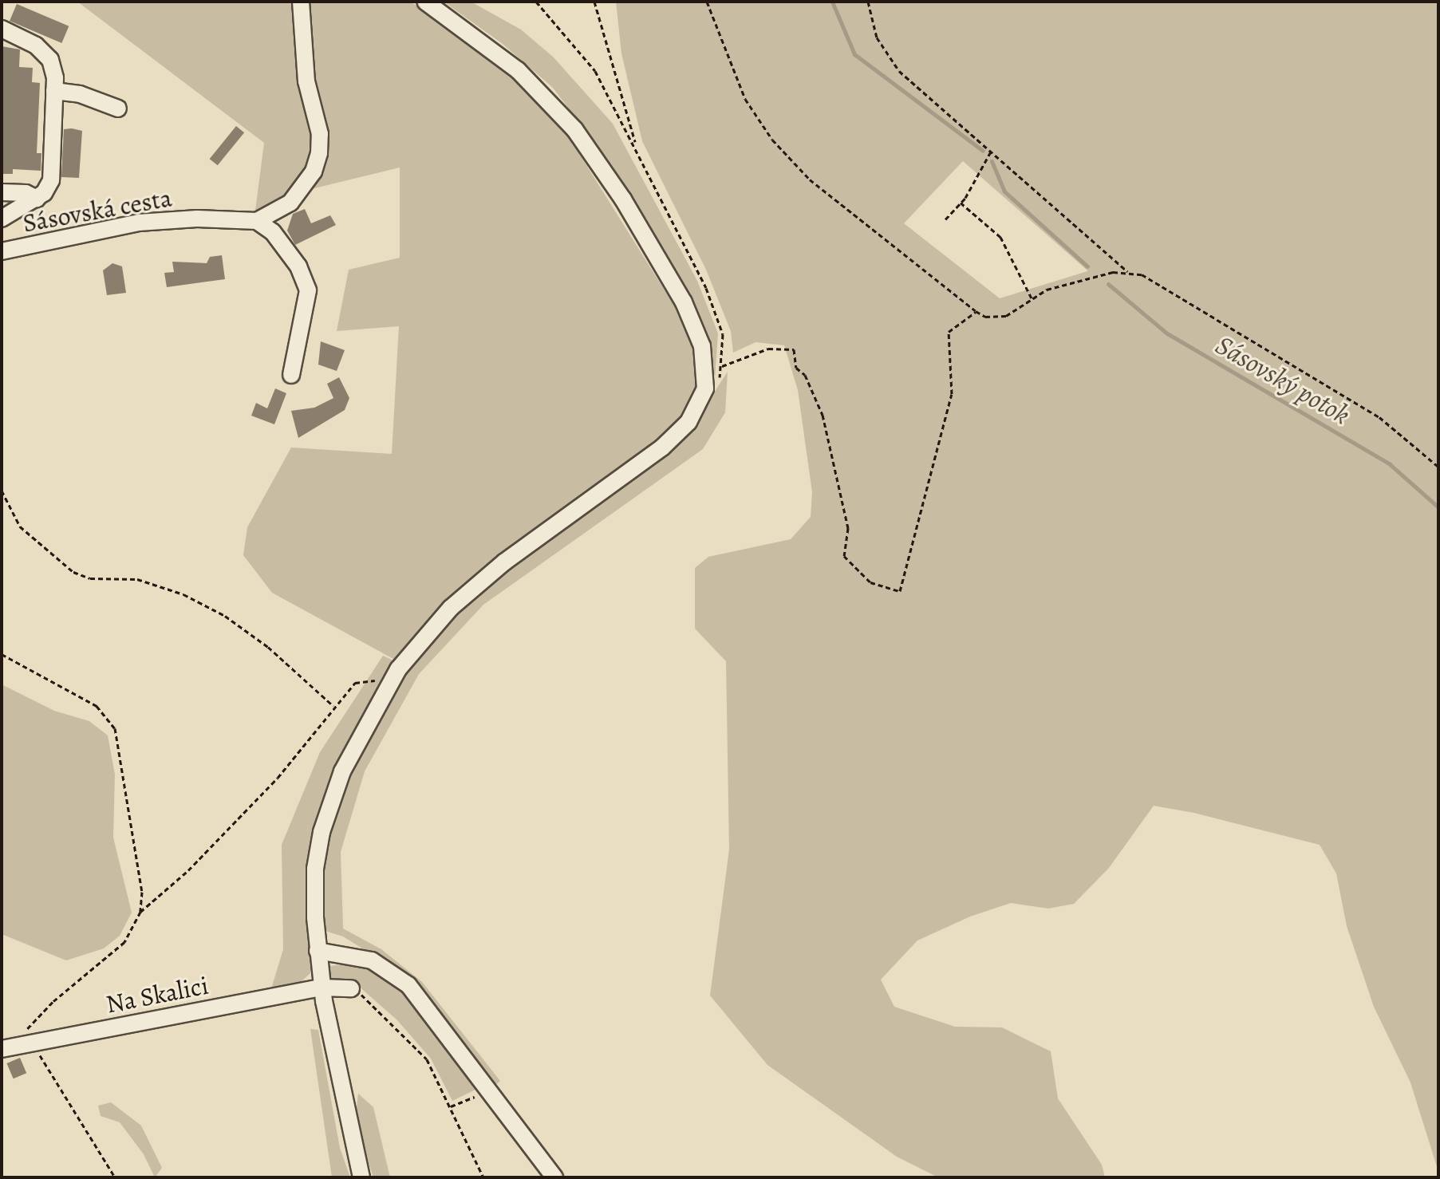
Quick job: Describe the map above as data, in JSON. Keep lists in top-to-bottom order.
{
  "streets": {
    "street": ["Sásovská cesta", "Na Skalici"]
  },
  "water": ["Sásovský potok"]
}
